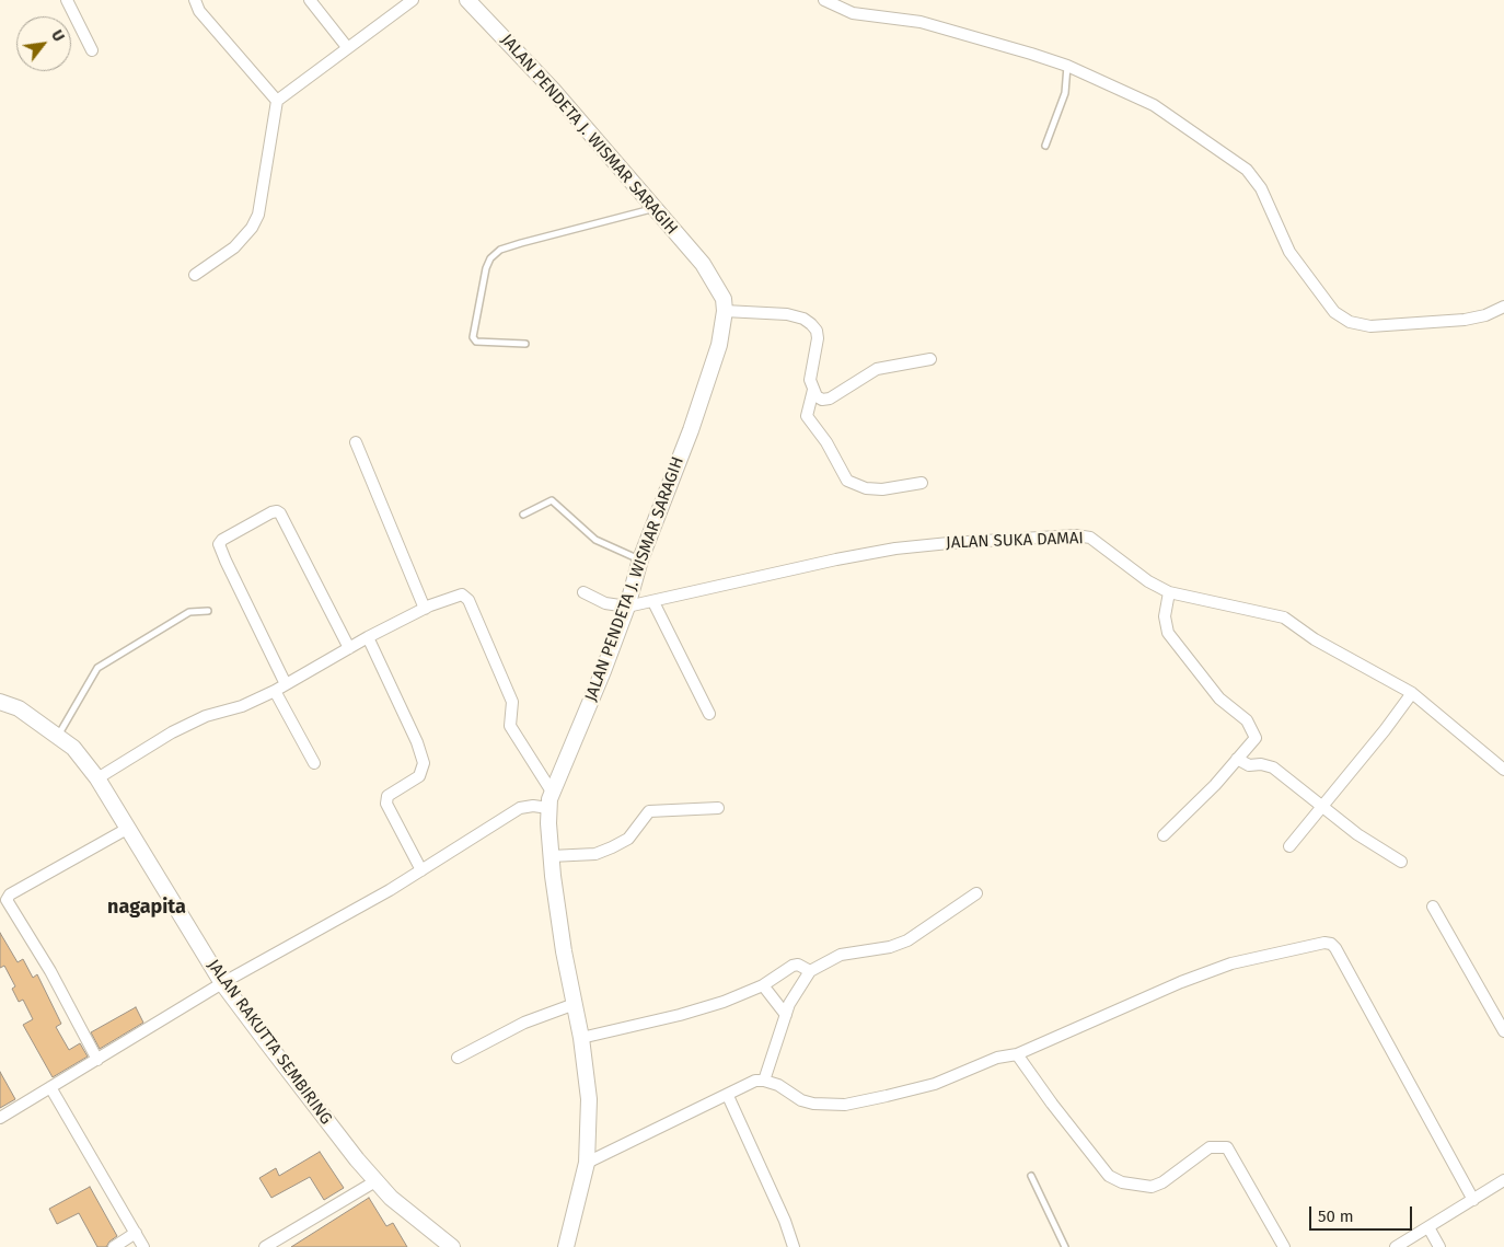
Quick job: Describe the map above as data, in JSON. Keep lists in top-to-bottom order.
{
  "streets": {
    "street": ["JALAN PENDETA J. WISMAR SARAGIH", "JALAN SUKA DAMAI", "JALAN RAKUTTA SEMBIRING"]
  },
  "crossings": [
    ["JALAN PENDETA J. WISMAR SARAGIH", "JALAN SUKA DAMAI"]
  ],
  "districts": ["nagapita"],
  "scale_bar": "50 m",
  "north": "top right"
}
